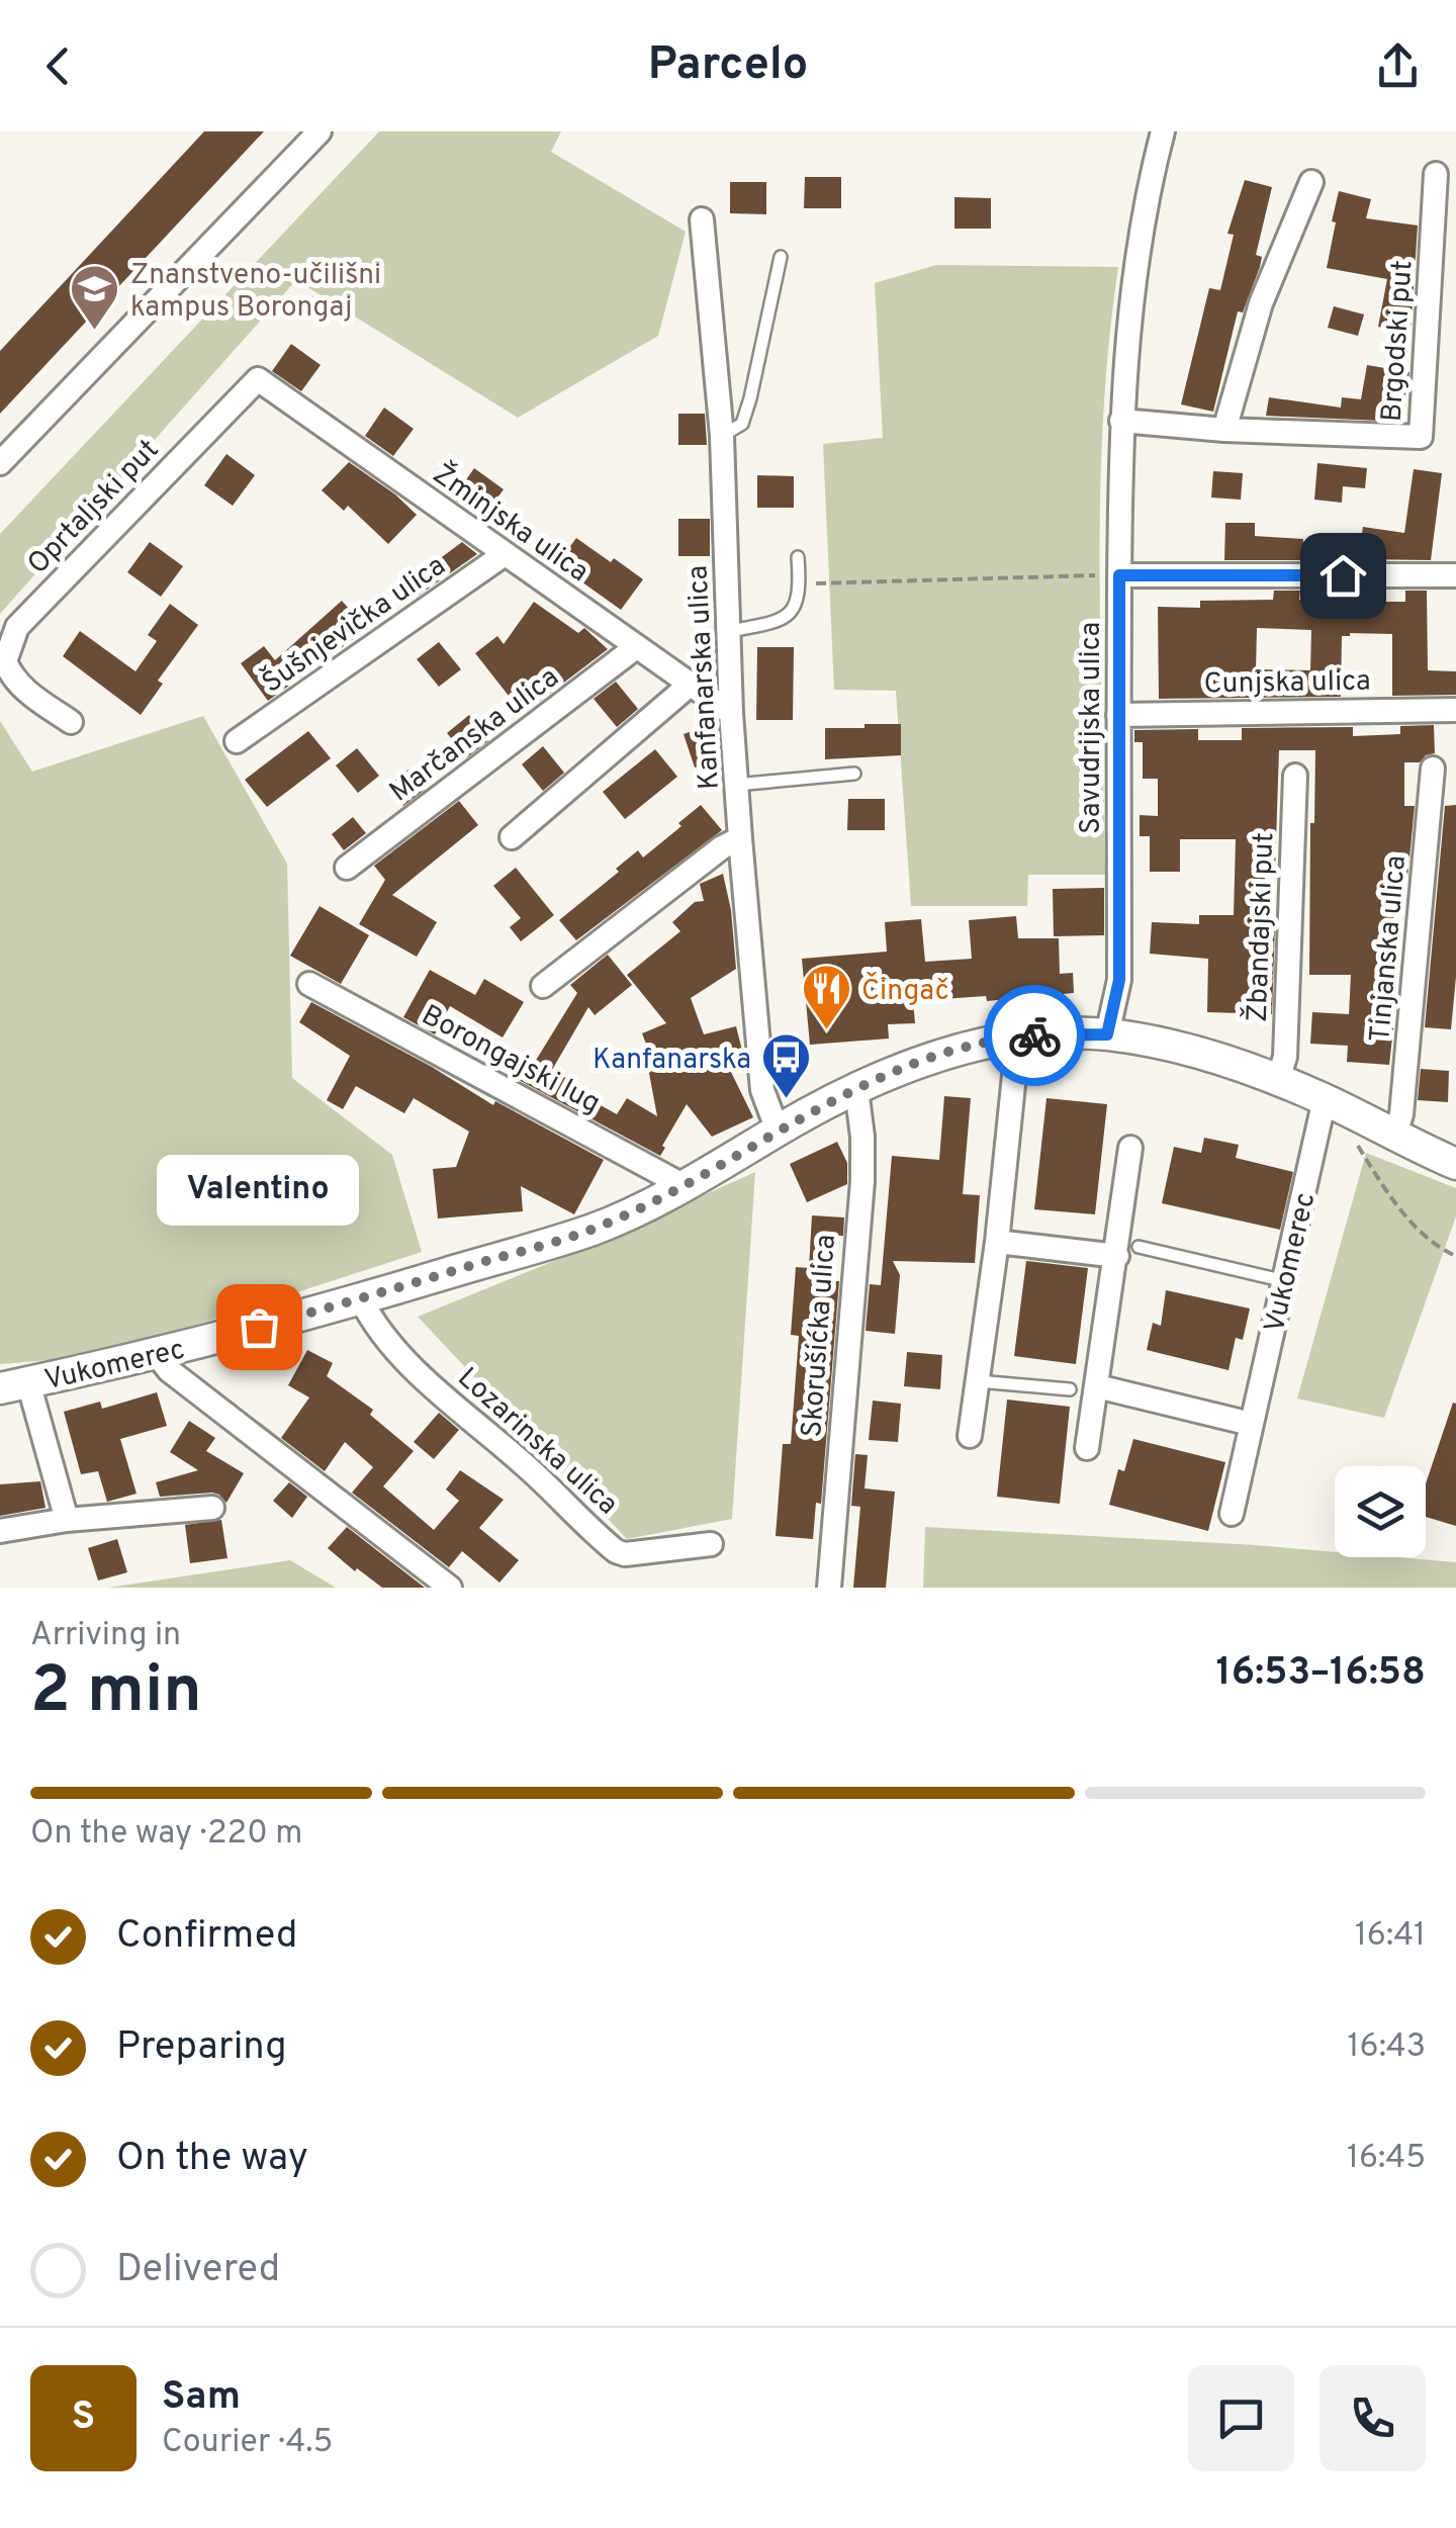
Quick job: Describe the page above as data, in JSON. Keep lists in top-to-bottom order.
{
  "streets": {
    "street": [
      "Brgodski put",
      "Oprtaljski put",
      "Žminjska ulica",
      "Šušnjevička ulica",
      "Kanfanarska ulica",
      "Cunjska ulica",
      "Savudrijska ulica",
      "Marčanska ulica",
      "Žbandajski put",
      "Tinjanska ulica",
      "Borongajski lug",
      "Vukomerec",
      "Skorušićka ulica",
      "Lozarinska ulica"
    ]
  },
  "crossings": [
    ["Oprtaljski put", "Žminjska ulica"],
    ["Žminjska ulica", "Šušnjevička ulica"],
    ["Žminjska ulica", "Kanfanarska ulica"],
    ["Žminjska ulica", "Marčanska ulica"],
    ["Kanfanarska ulica", "Vukomerec"],
    ["Cunjska ulica", "Savudrijska ulica"],
    ["Savudrijska ulica", "Vukomerec"],
    ["Žbandajski put", "Vukomerec"],
    ["Tinjanska ulica", "Vukomerec"],
    ["Borongajski lug", "Vukomerec"],
    ["Vukomerec", "Skorušićka ulica"],
    ["Vukomerec", "Lozarinska ulica"]
  ],
  "places": {
    "school or university": ["Znanstveno-učilišni kampus Borongaj"],
    "restaurant": ["Čingač"],
    "bus stop": ["Kanfanarska"],
    "other": ["Valentino"]
  },
  "page": {
    "header": "Parcelo",
    "bubble": "Valentino",
    "heading": ["2 min", "Arriving in", "16:53–16:58"],
    "panel": ["Sam", "Courier · 4.5"],
    "bar": "On the way · 220 m",
    "list": [
      ["Confirmed", "16:41"],
      ["Preparing", "16:43"],
      ["On the way", "16:45"],
      "Delivered"
    ],
    "round": "S"
  }
}
